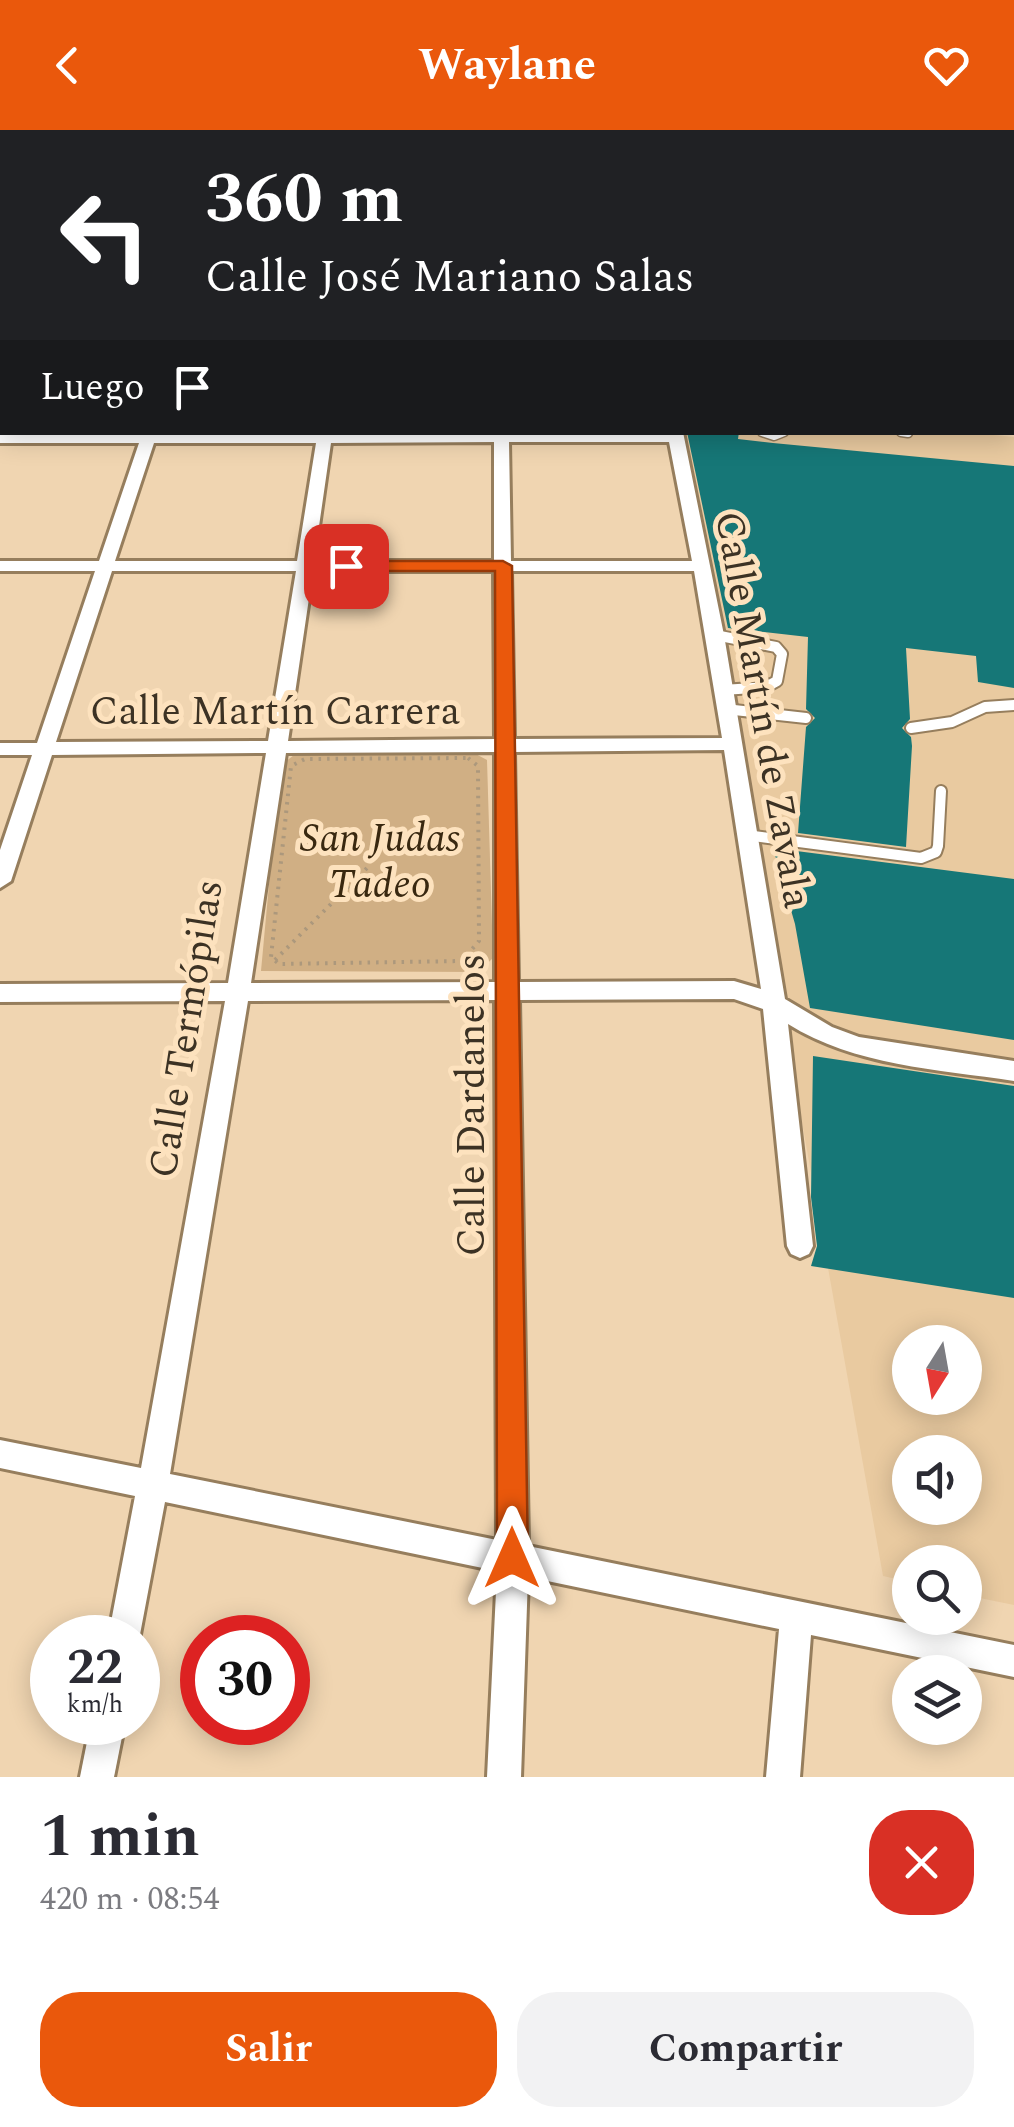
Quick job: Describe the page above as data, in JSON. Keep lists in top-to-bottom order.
{
  "streets": {
    "street": [
      "Calle Martín de Zavala",
      "Calle Martín Carrera",
      "Calle Termópilas",
      "Calle Dardanelos"
    ]
  },
  "crossings": [
    ["Calle Martín de Zavala", "Calle Martín Carrera"],
    ["Calle Martín Carrera", "Calle Termópilas"],
    ["Calle Martín Carrera", "Calle Dardanelos"]
  ],
  "parks": ["San Judas Tadeo"],
  "north": "bottom",
  "page": {
    "header": "Waylane",
    "turn": ["360 m", "Calle José Mariano Salas"],
    "then": "Luego",
    "speed": "22 km/h",
    "limit": "30",
    "heading": ["1 min", "420 m · 08:54"],
    "buttons": ["Salir", "Compartir"]
  }
}
